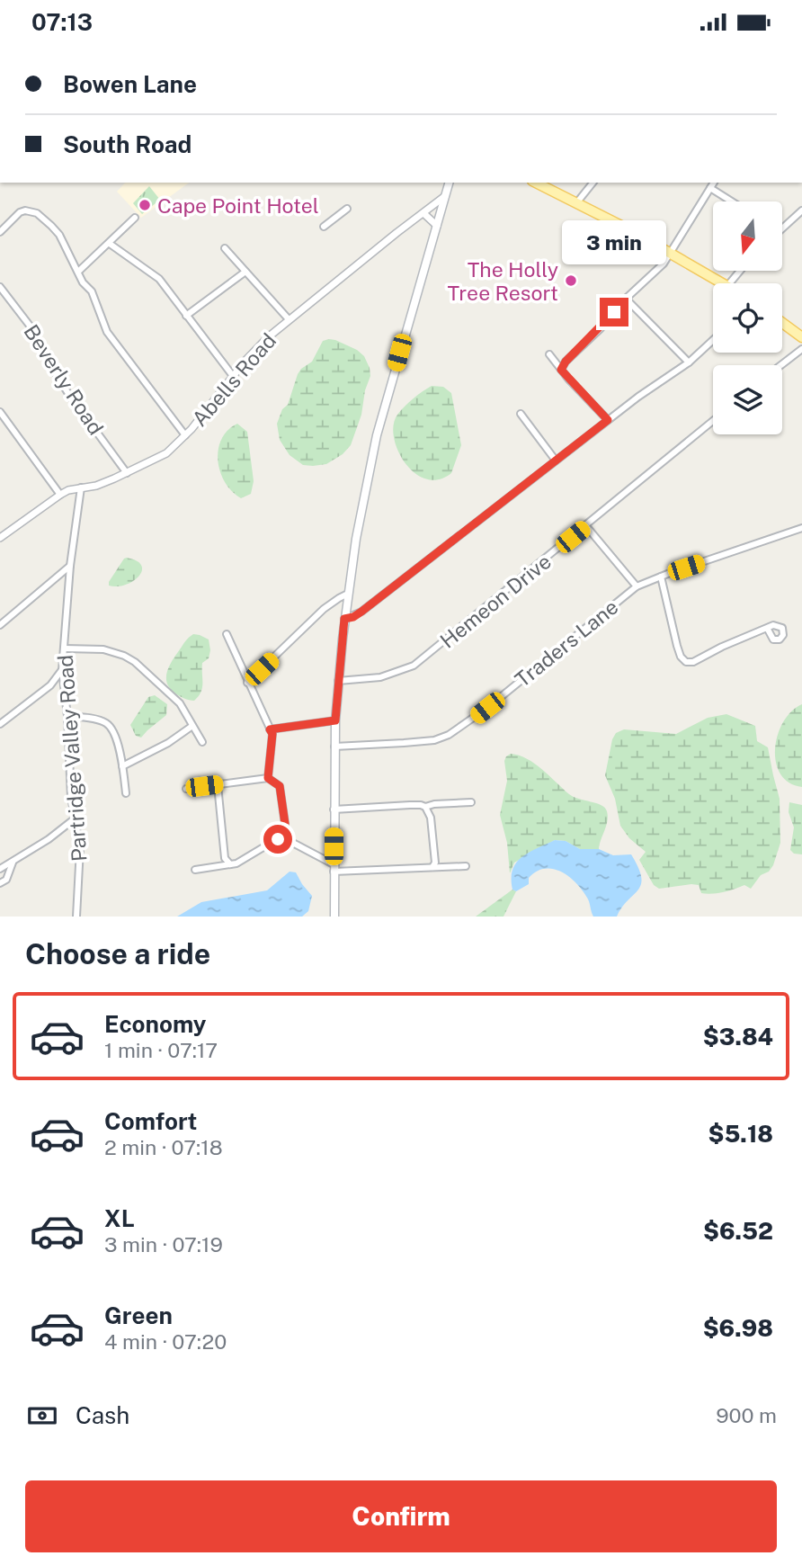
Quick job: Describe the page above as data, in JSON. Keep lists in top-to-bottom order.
{
  "streets": {
    "street": [
      "Beverly Road",
      "Abells Road",
      "Hemeon Drive",
      "Traders Lane",
      "Partridge Valley Road"
    ]
  },
  "crossings": [
    ["Beverly Road", "Abells Road"],
    ["Abells Road", "Partridge Valley Road"]
  ],
  "places": ["Cape Point Hotel", "The Holly Tree Resort"],
  "north": "bottom",
  "page": {
    "status": "07:13",
    "banner": ["Bowen Lane", "South Road"],
    "bubble": "3 min",
    "heading": "Choose a ride",
    "list": [
      {
        "name": "Economy",
        "note": "1 min · 07:17",
        "value": "$3.84"
      },
      {
        "name": "Comfort",
        "note": "2 min · 07:18",
        "value": "$5.18"
      },
      {
        "name": "XL",
        "note": "3 min · 07:19",
        "value": "$6.52"
      },
      {
        "name": "Green",
        "note": "4 min · 07:20",
        "value": "$6.98"
      }
    ],
    "pay": ["Cash", "900 m"],
    "buttons": "Confirm"
  }
}
